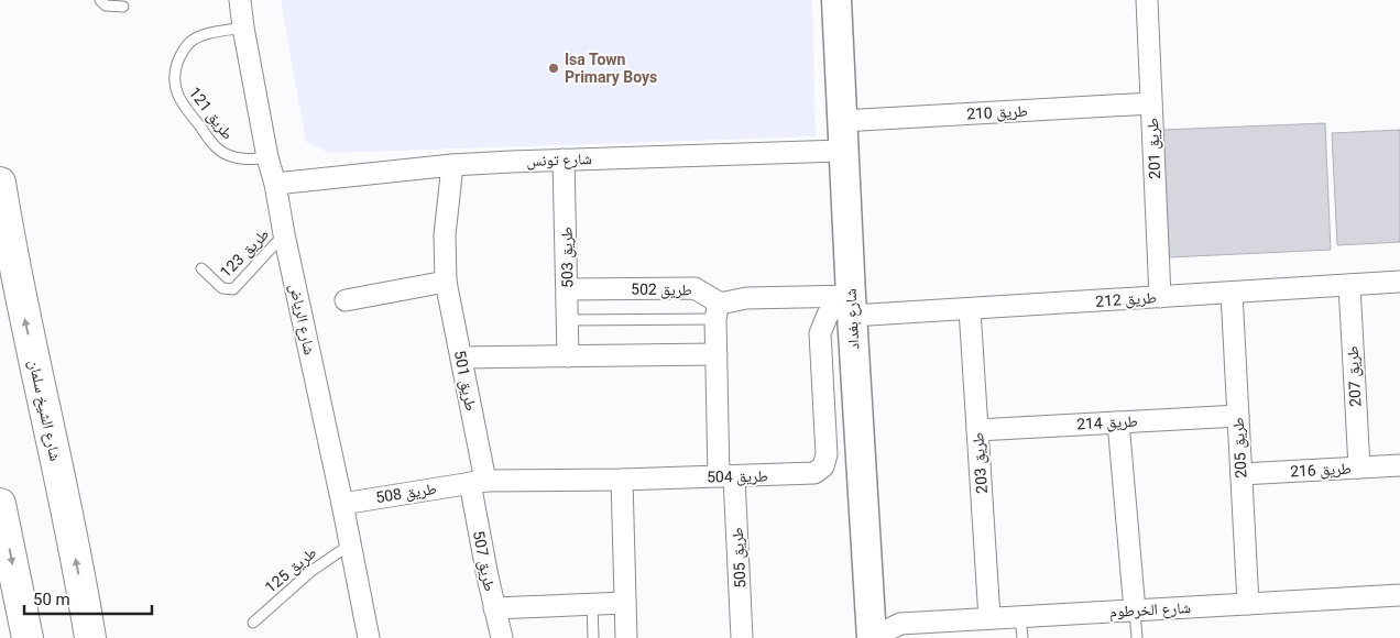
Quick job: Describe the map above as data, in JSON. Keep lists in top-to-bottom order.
{
  "streets": {
    "main road": ["شارع الشيخ سلمان"],
    "street": [
      "طريق 210",
      "طريق 201",
      "شارع تونس",
      "طريق 503",
      "طريق 502",
      "طريق 212",
      "شارع الرياض",
      "شارع بغداد",
      "طريق 207",
      "طريق 501",
      "طريق 214",
      "طريق 205",
      "طريق 203",
      "طريق 216",
      "طريق 504",
      "طريق 508",
      "طريق 505",
      "طريق 507",
      "شارع الخرطوم"
    ],
    "lane": ["طريق 121", "طريق 123", "طريق 125"]
  },
  "crossings": [
    ["طريق 210", "طريق 201"],
    ["طريق 210", "شارع بغداد"],
    ["طريق 121", "شارع الرياض"],
    ["طريق 201", "طريق 212"],
    ["شارع تونس", "طريق 503"],
    ["شارع تونس", "شارع الرياض"],
    ["شارع تونس", "شارع بغداد"],
    ["شارع تونس", "طريق 501"],
    ["طريق 123", "شارع الرياض"],
    ["طريق 503", "طريق 502"],
    ["طريق 212", "شارع بغداد"],
    ["طريق 212", "طريق 207"],
    ["طريق 212", "طريق 205"],
    ["طريق 212", "طريق 203"],
    ["طريق 212", "طريق 504"],
    ["شارع الرياض", "طريق 508"],
    ["شارع الرياض", "طريق 125"],
    ["شارع بغداد", "طريق 504"],
    ["شارع بغداد", "شارع الخرطوم"],
    ["طريق 207", "طريق 216"],
    ["طريق 501", "طريق 504"],
    ["طريق 501", "طريق 508"],
    ["طريق 501", "طريق 507"],
    ["طريق 214", "طريق 205"],
    ["طريق 214", "طريق 203"],
    ["طريق 205", "طريق 216"],
    ["طريق 205", "شارع الخرطوم"],
    ["طريق 203", "شارع الخرطوم"],
    ["طريق 504", "طريق 508"],
    ["طريق 504", "طريق 505"],
    ["طريق 504", "طريق 507"],
    ["طريق 508", "طريق 507"]
  ],
  "one_way": ["شارع الشيخ سلمان"],
  "places": ["Isa Town Primary Boys"],
  "scale_bar": "50 m"
}
